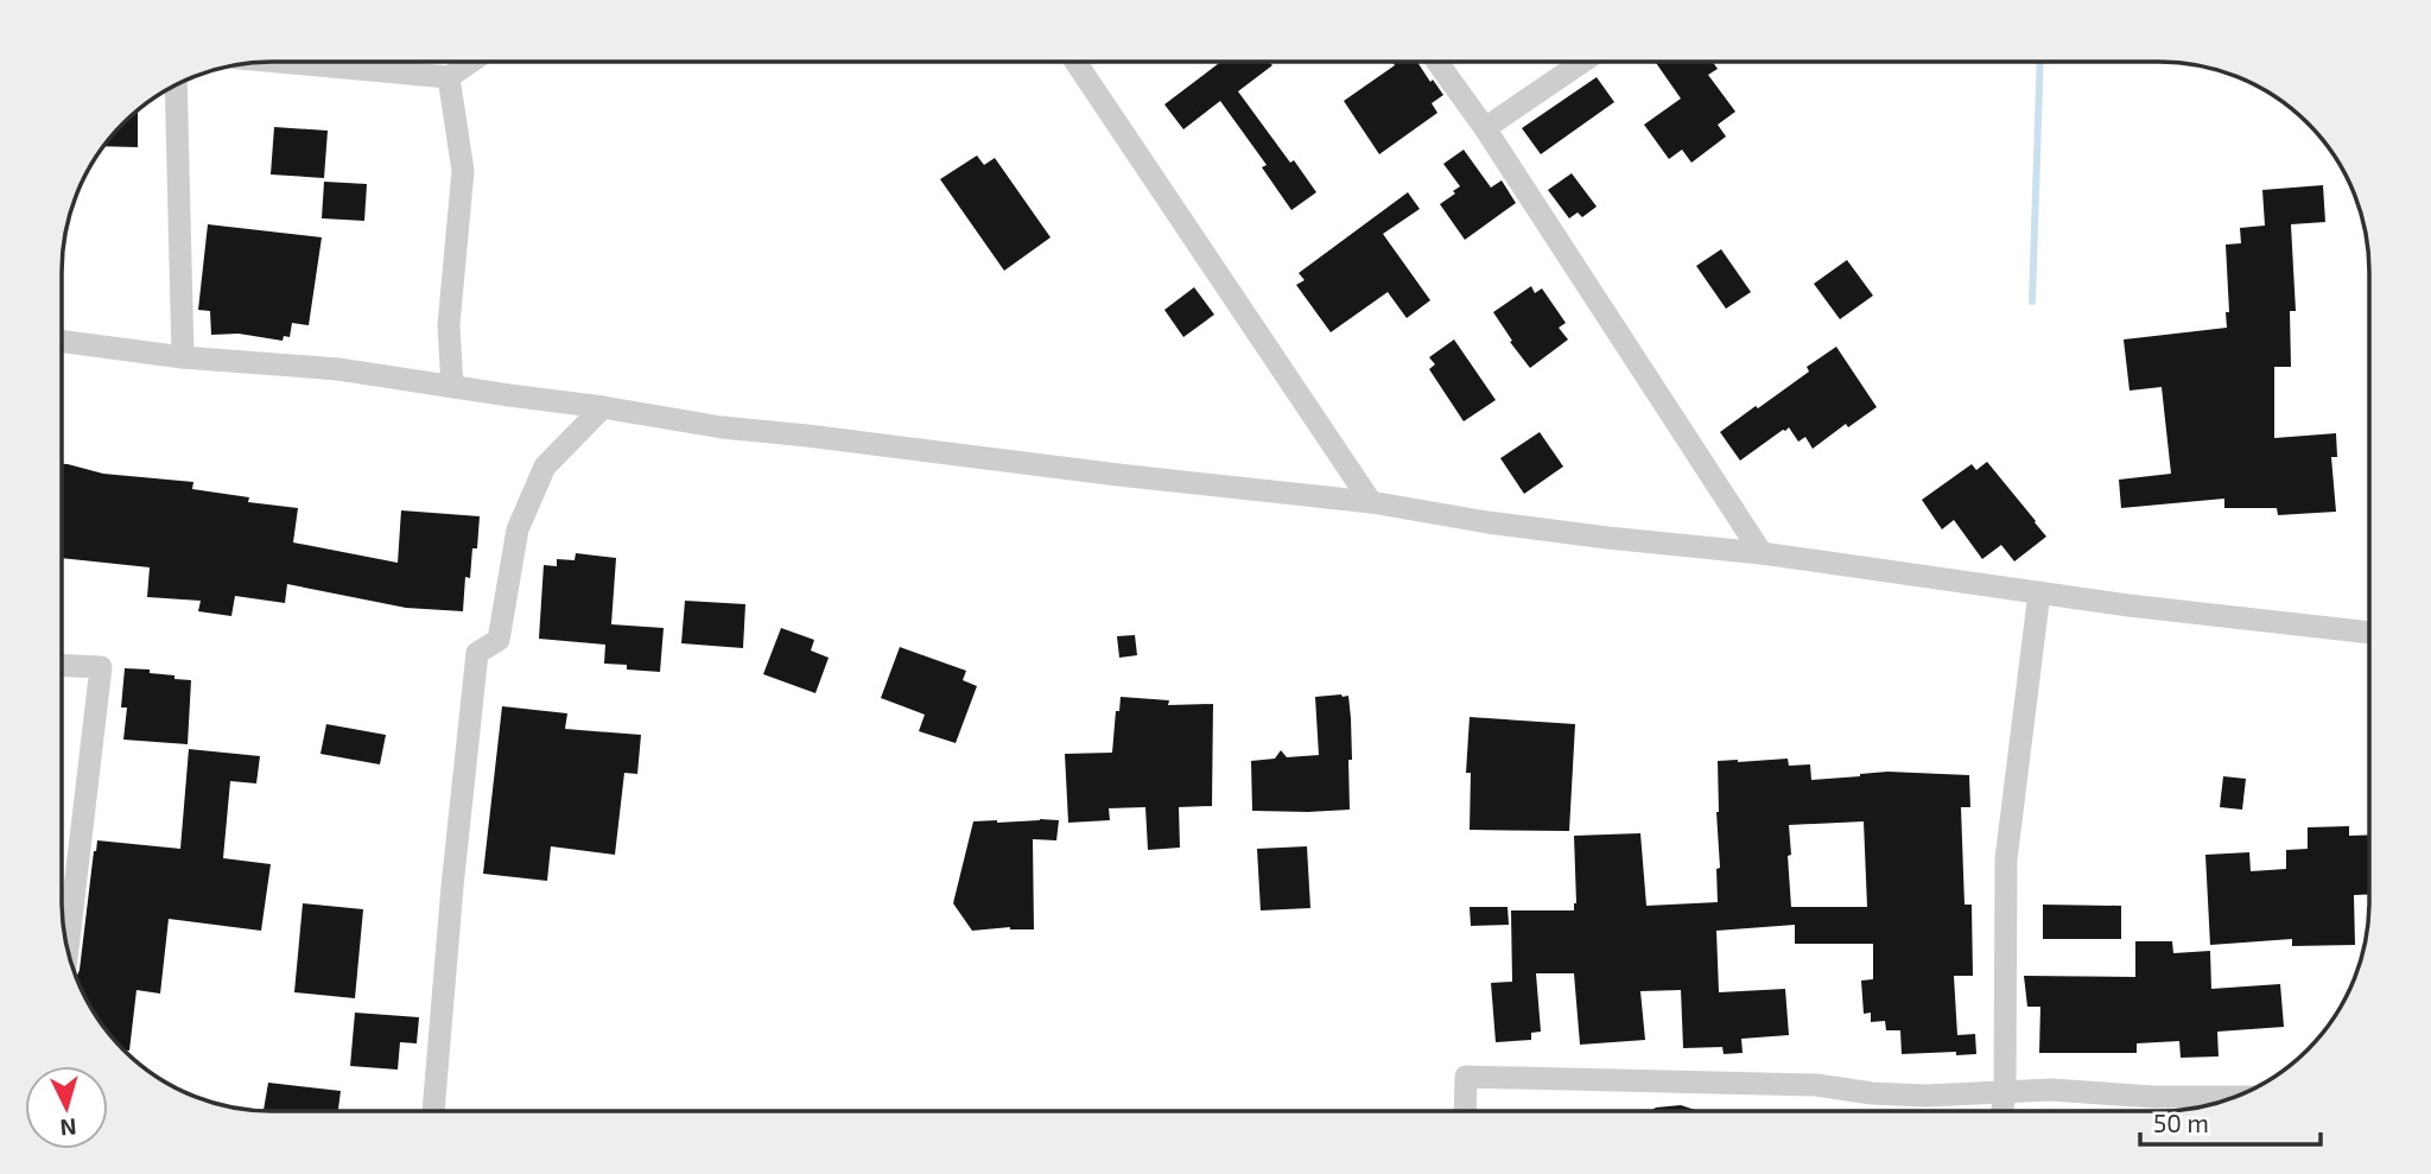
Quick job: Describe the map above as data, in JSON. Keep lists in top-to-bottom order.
{
  "scale_bar": "50 m",
  "north": "bottom"
}
